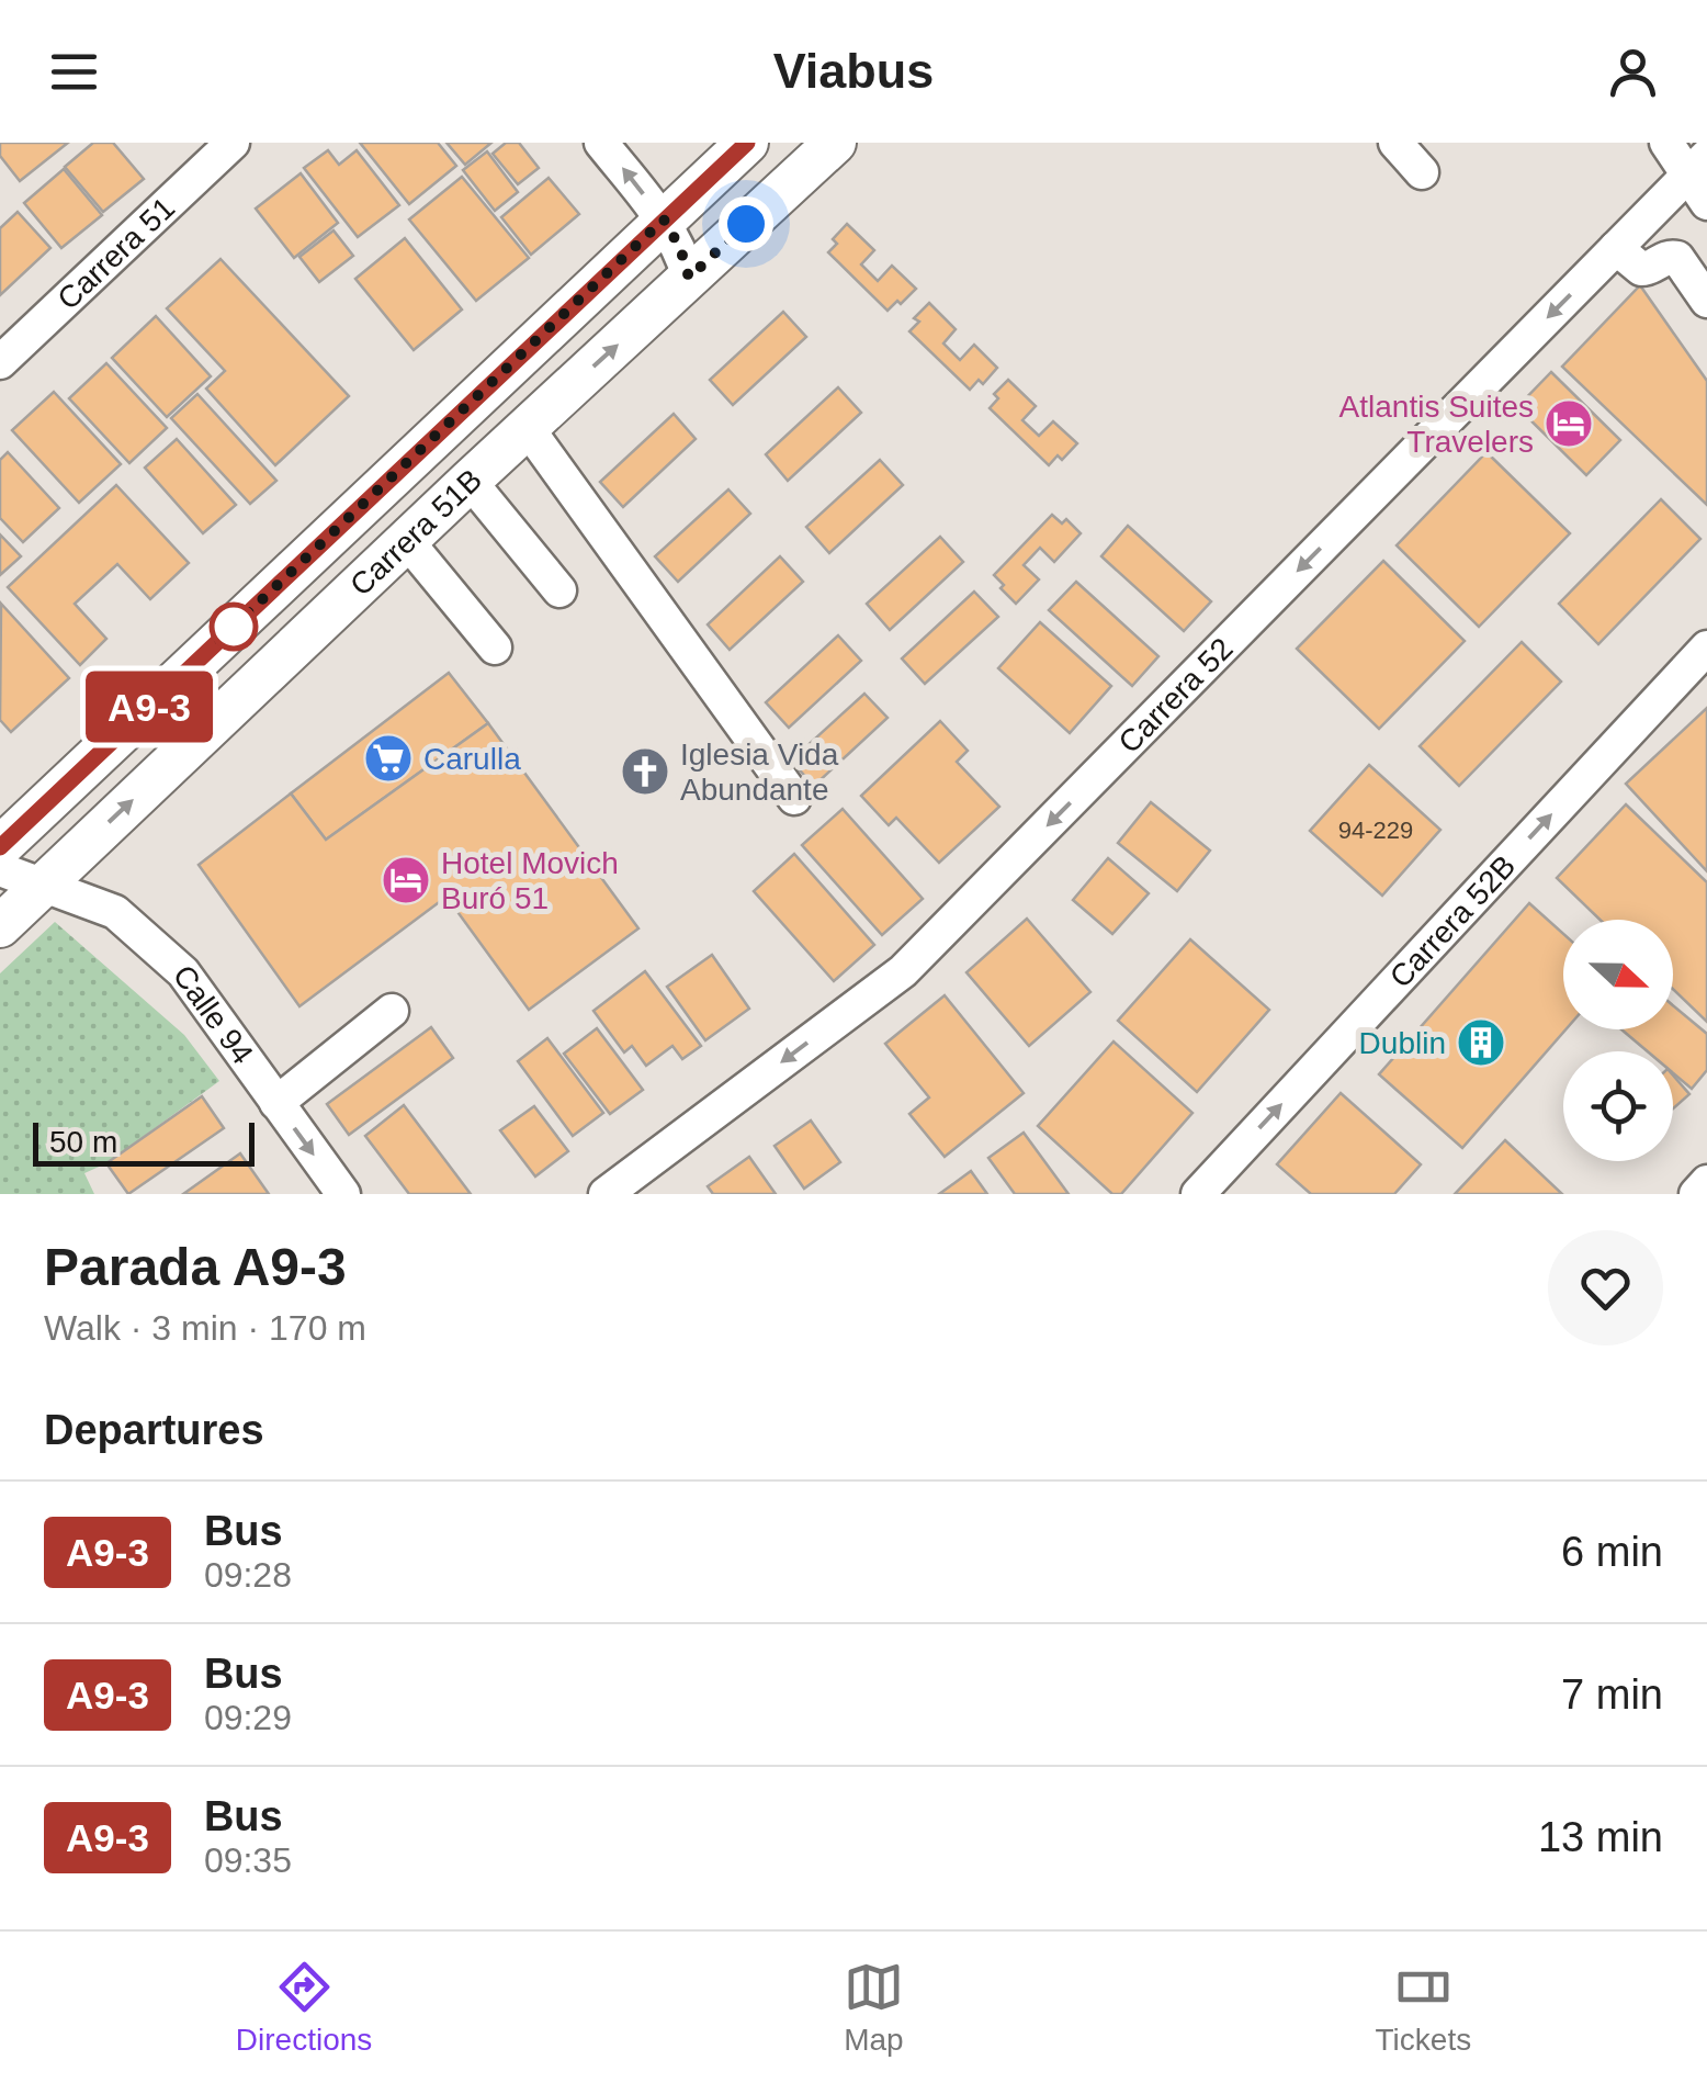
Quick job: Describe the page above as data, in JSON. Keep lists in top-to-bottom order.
{
  "streets": {
    "main road": ["Carrera 51B"],
    "street": [
      "Carrera 51",
      "Carrera 52",
      "Carrera 52B",
      "Calle 94"
    ]
  },
  "crossings": [
    ["Carrera 51B", "Calle 94"]
  ],
  "one_way": ["Carrera 52", "Carrera 52B"],
  "places": {
    "hotel": ["Atlantis Suites Travelers", "Hotel Movich Buró 51"],
    "supermarket": ["Carulla"],
    "church": ["Iglesia Vida Abundante"],
    "building": ["Dublin"]
  },
  "lines": ["bus line A9-3"],
  "house_numbers": ["94-229"],
  "scale_bar": "50 m",
  "north": "right",
  "page": {
    "header": "Viabus",
    "on_map": "A9-3",
    "scale": "50 m",
    "heading": [
      ["Parada A9-3", "Walk · 3 min · 170 m"],
      "Departures"
    ],
    "list": [
      {
        "mark": "A9-3",
        "name": "Bus",
        "note": "09:28",
        "value": "6 min"
      },
      {
        "mark": "A9-3",
        "name": "Bus",
        "note": "09:29",
        "value": "7 min"
      },
      {
        "mark": "A9-3",
        "name": "Bus",
        "note": "09:35",
        "value": "13 min"
      }
    ],
    "tabs": ["Directions", "Map", "Tickets"]
  }
}
